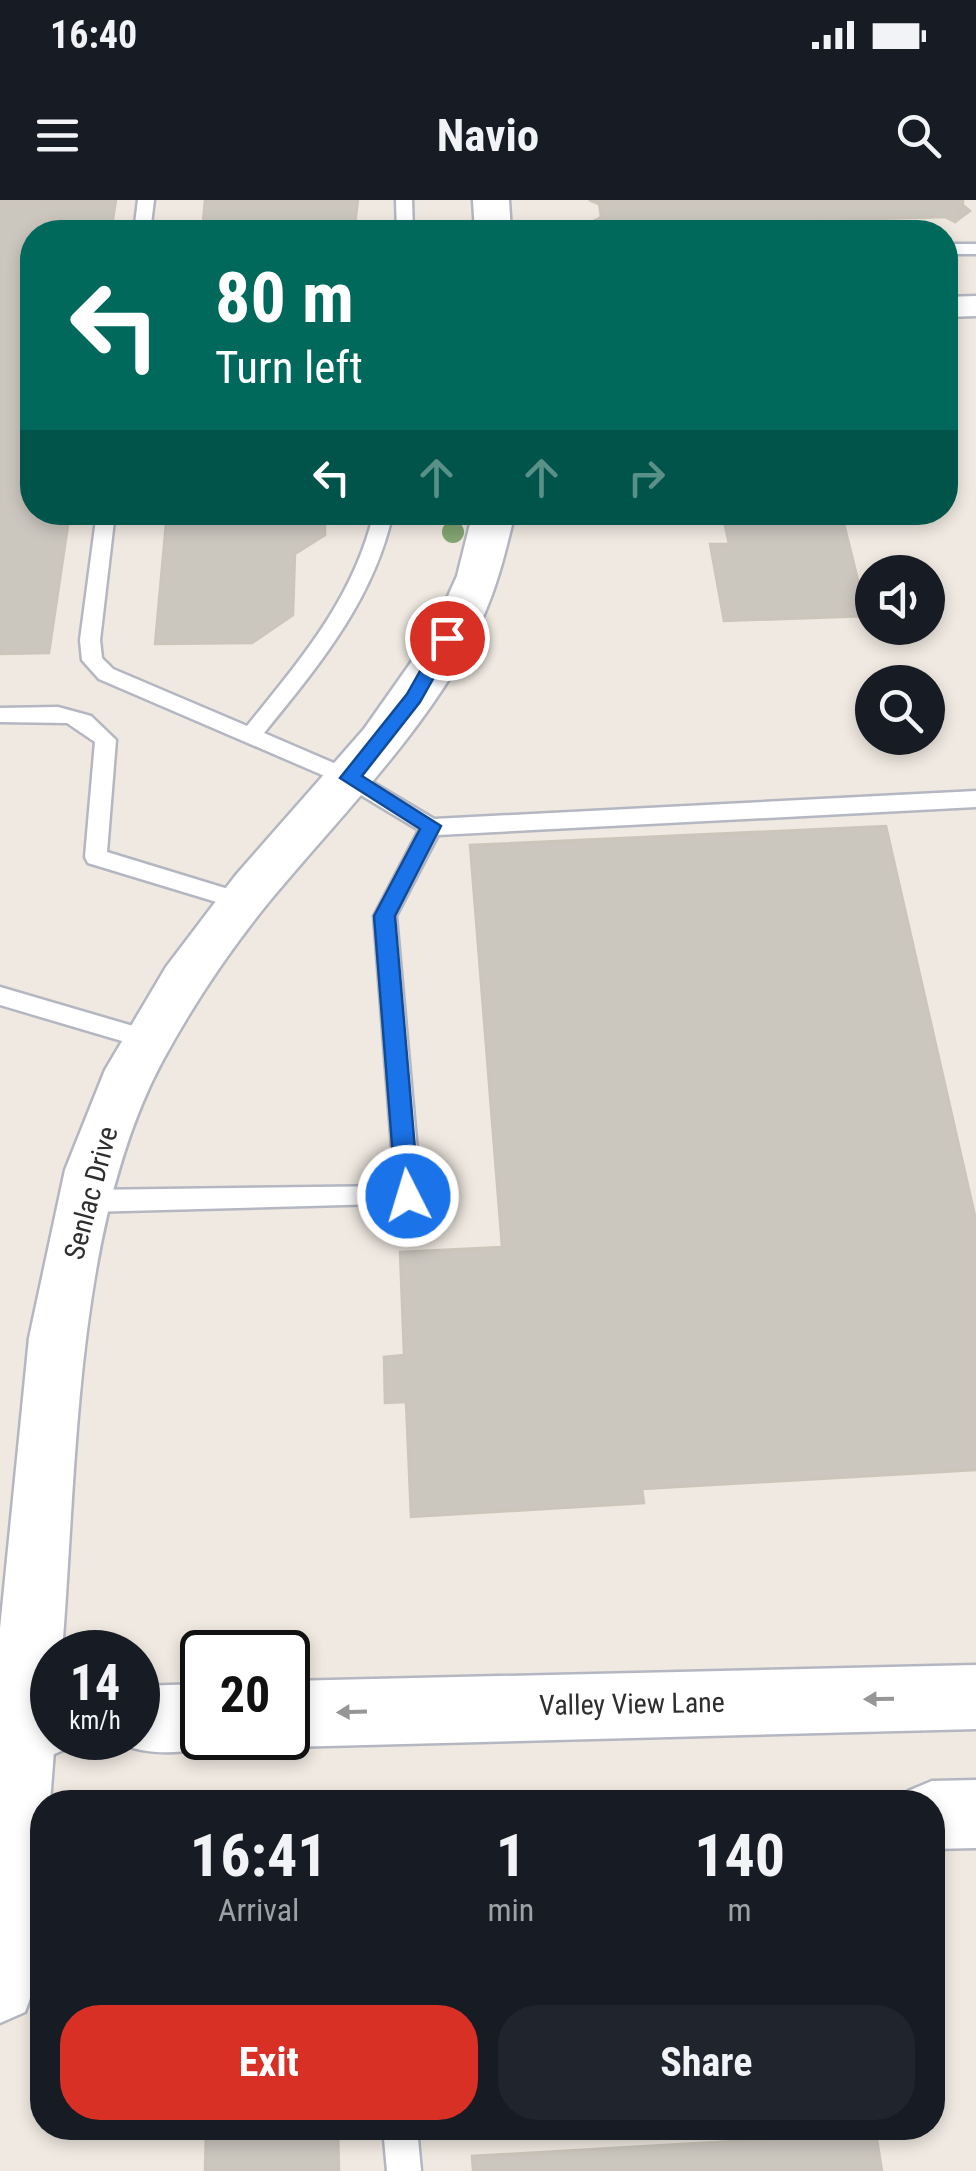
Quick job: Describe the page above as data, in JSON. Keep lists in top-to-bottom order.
{
  "streets": {
    "street": ["Senlac Drive", "Valley View Lane"]
  },
  "one_way": ["Valley View Lane"],
  "page": {
    "status": "16:40",
    "header": "Navio",
    "turn": ["80 m", "Turn left"],
    "speed": "14 km/h",
    "limit": "20",
    "eta": [
      "16:41",
      "Arrival",
      "1",
      "min",
      "140",
      "m"
    ],
    "buttons": ["Exit", "Share"]
  }
}
